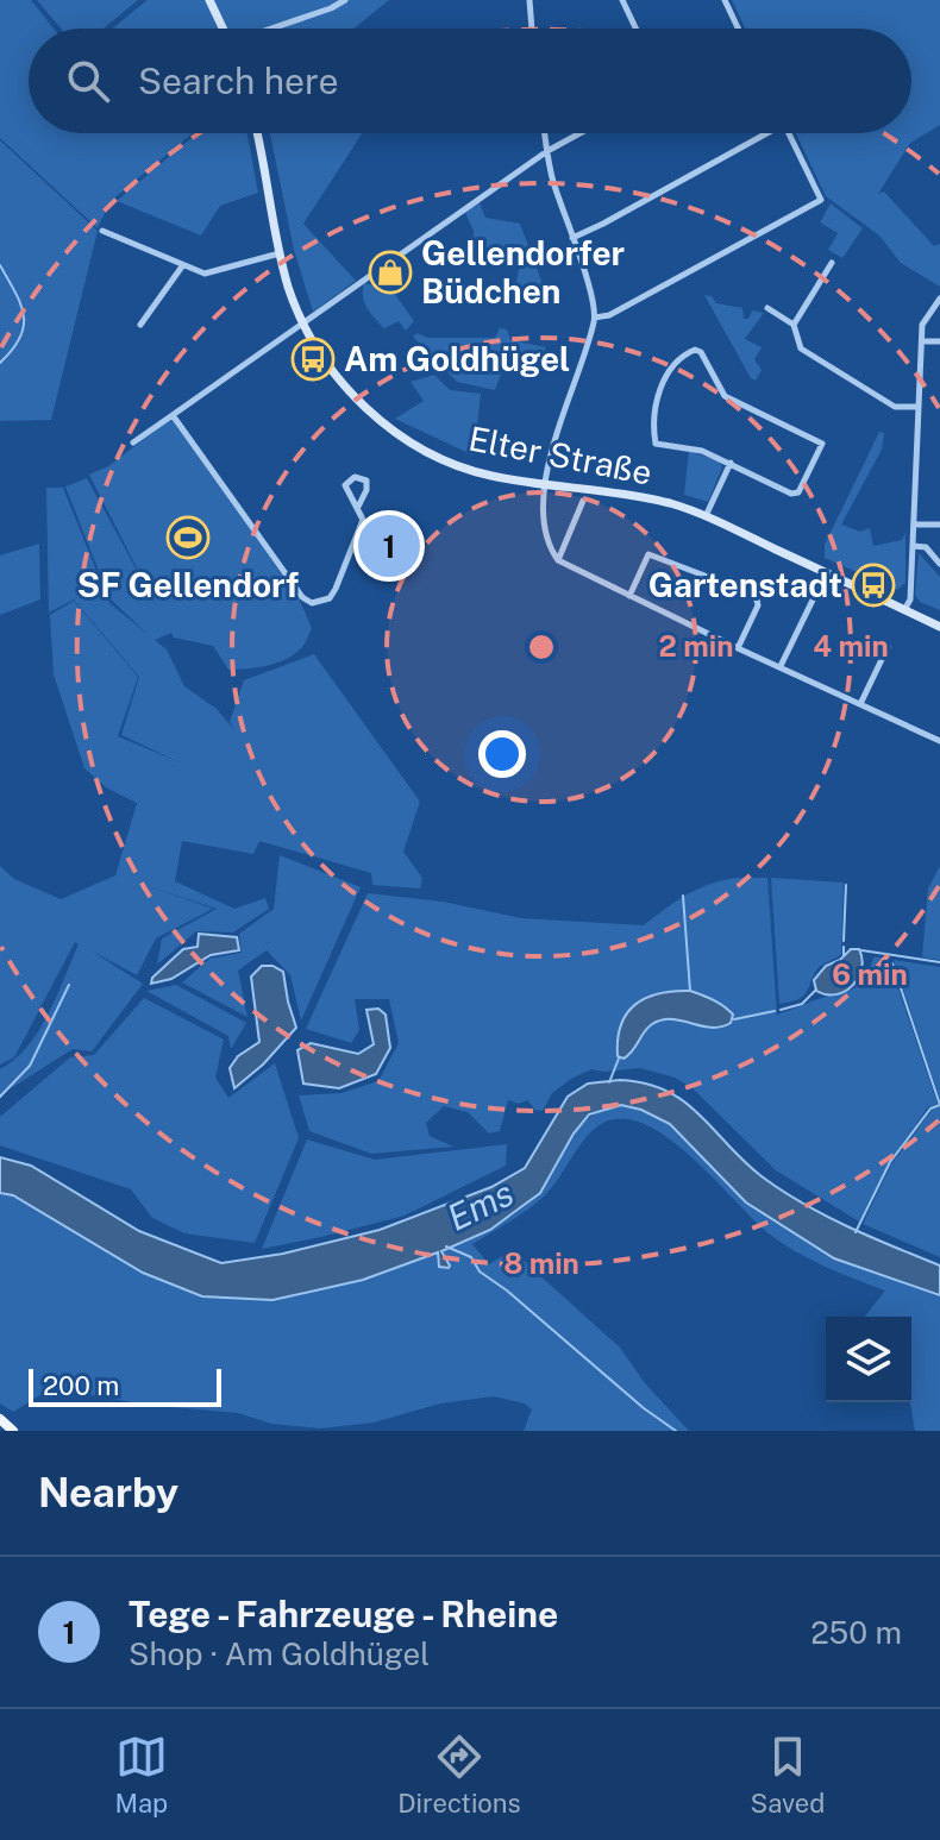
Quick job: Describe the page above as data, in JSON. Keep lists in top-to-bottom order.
{
  "streets": {
    "main road": ["Elter Straße"]
  },
  "water": ["Ems"],
  "places": {
    "shop": ["Gellendorfer Büdchen"],
    "bus stop": ["Am Goldhügel", "Gartenstadt"],
    "sports": ["SF Gellendorf"]
  },
  "scale_bar": "200 m",
  "page": {
    "search": "Search here",
    "pins": "1",
    "scale": "200 m",
    "heading": "Nearby",
    "list": [
      {
        "mark": "1",
        "name": "Tege - Fahrzeuge - Rheine",
        "note": "Shop · Am Goldhügel",
        "value": "250 m"
      }
    ],
    "nav": ["Map", "Directions", "Saved"]
  },
  "rings": [
    "2 min",
    "4 min",
    "6 min",
    "8 min"
  ]
}
